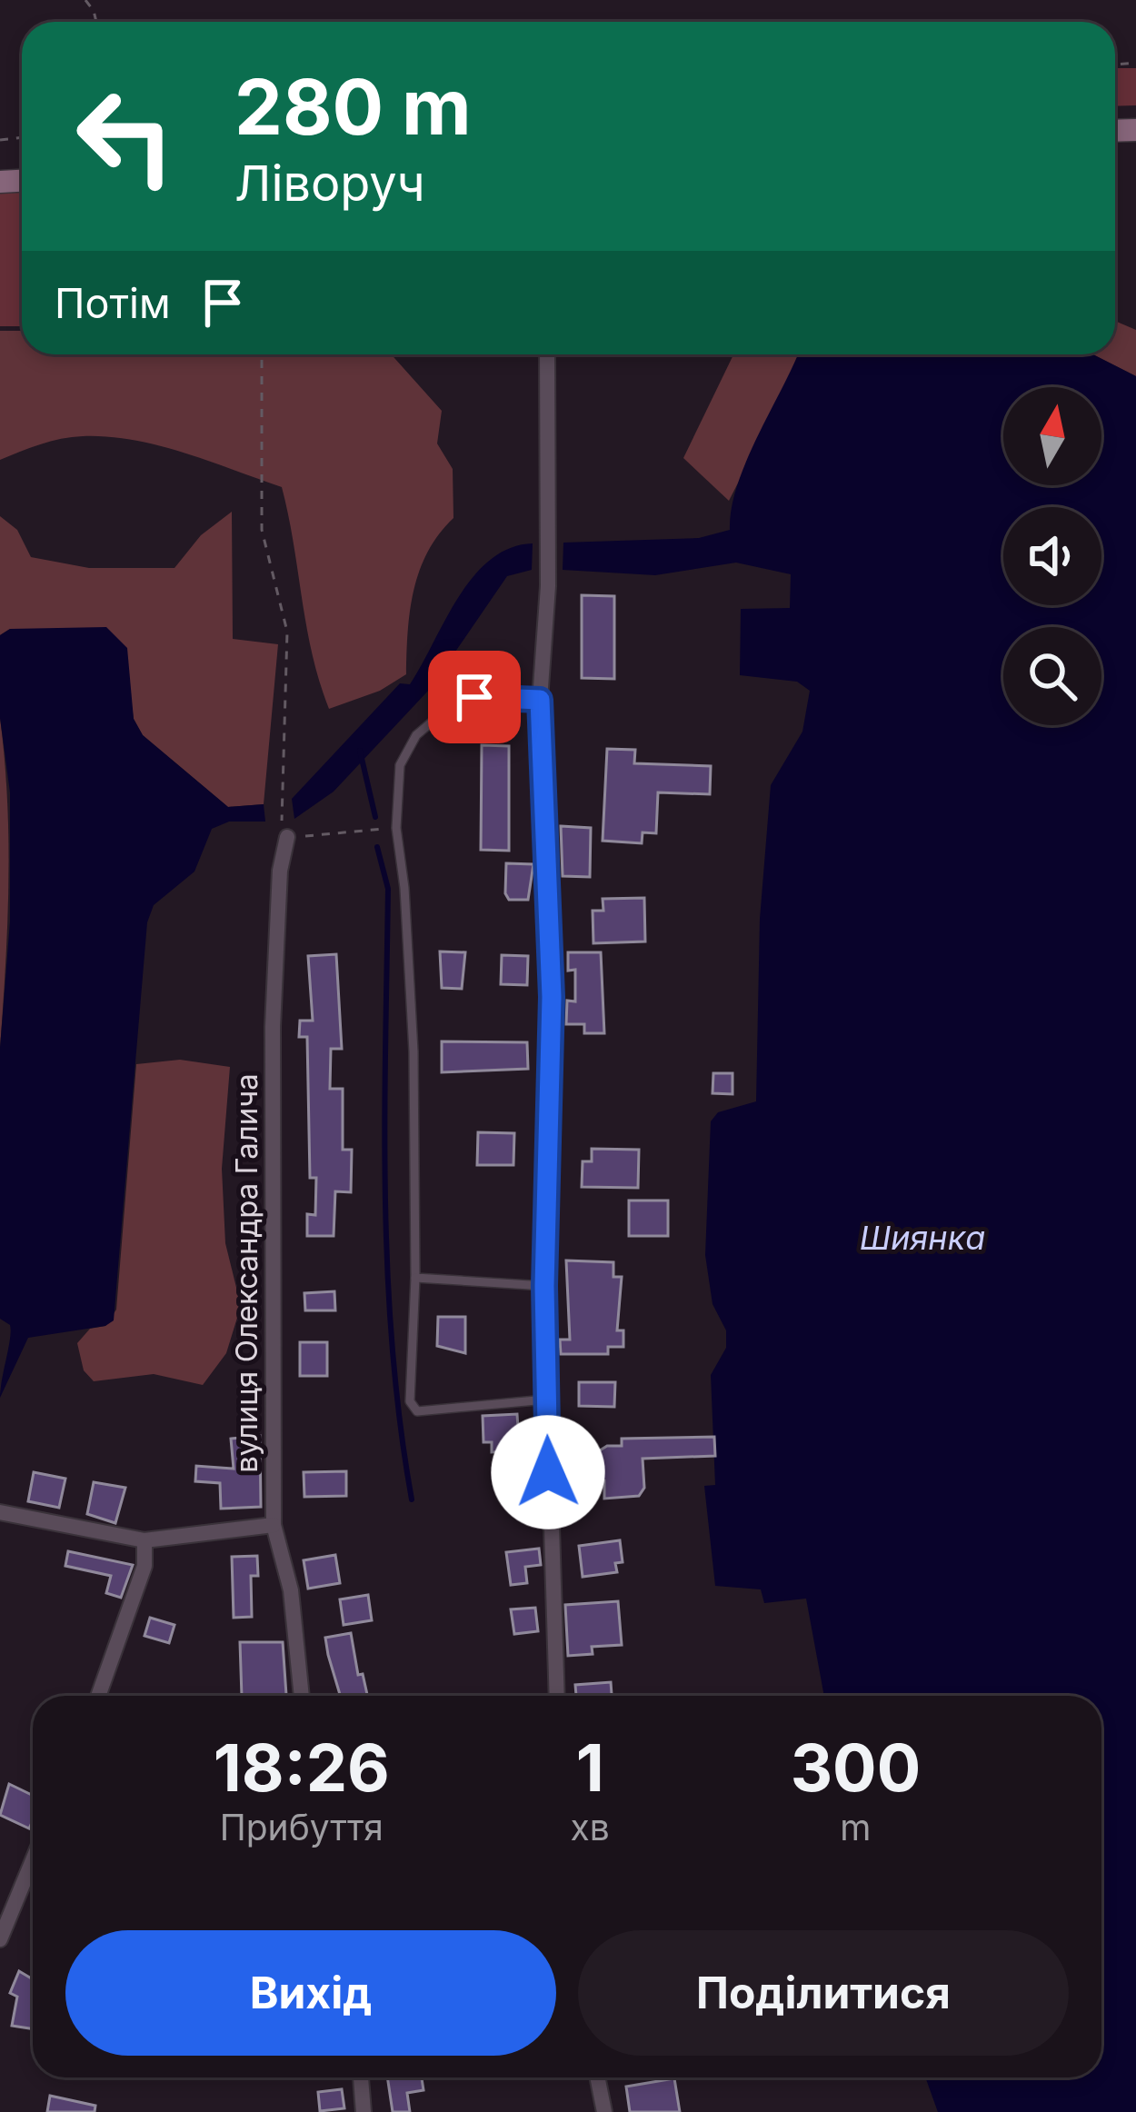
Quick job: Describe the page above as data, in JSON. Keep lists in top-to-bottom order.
{
  "streets": {
    "street": ["вулиця Олександра Галича"]
  },
  "water": ["Шиянка"],
  "north": "top",
  "page": {
    "turn": ["280 m", "Ліворуч"],
    "then": "Потім",
    "eta": [
      "18:26",
      "Прибуття",
      "1",
      "хв",
      "300",
      "m"
    ],
    "buttons": ["Вихід", "Поділитися"]
  }
}
